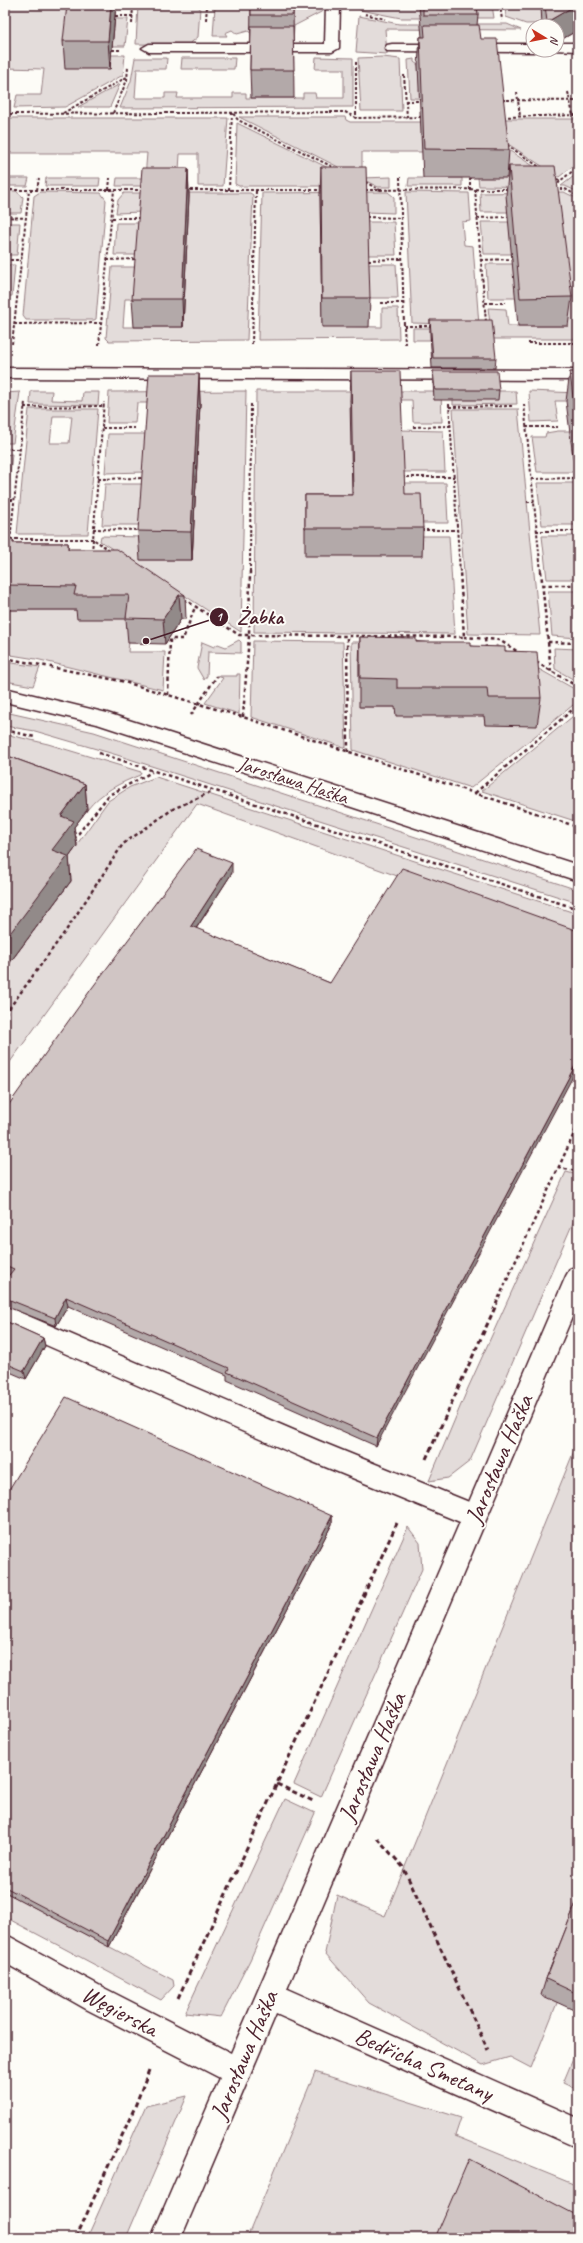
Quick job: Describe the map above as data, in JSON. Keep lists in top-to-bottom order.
{
  "streets": {
    "street": ["Jarosława Haška", "Węgierska", "Bedřicha Smetany"]
  },
  "crossings": [
    ["Jarosława Haška", "Węgierska"],
    ["Jarosława Haška", "Bedřicha Smetany"]
  ],
  "places": ["Żabka"],
  "north": "right"
}
